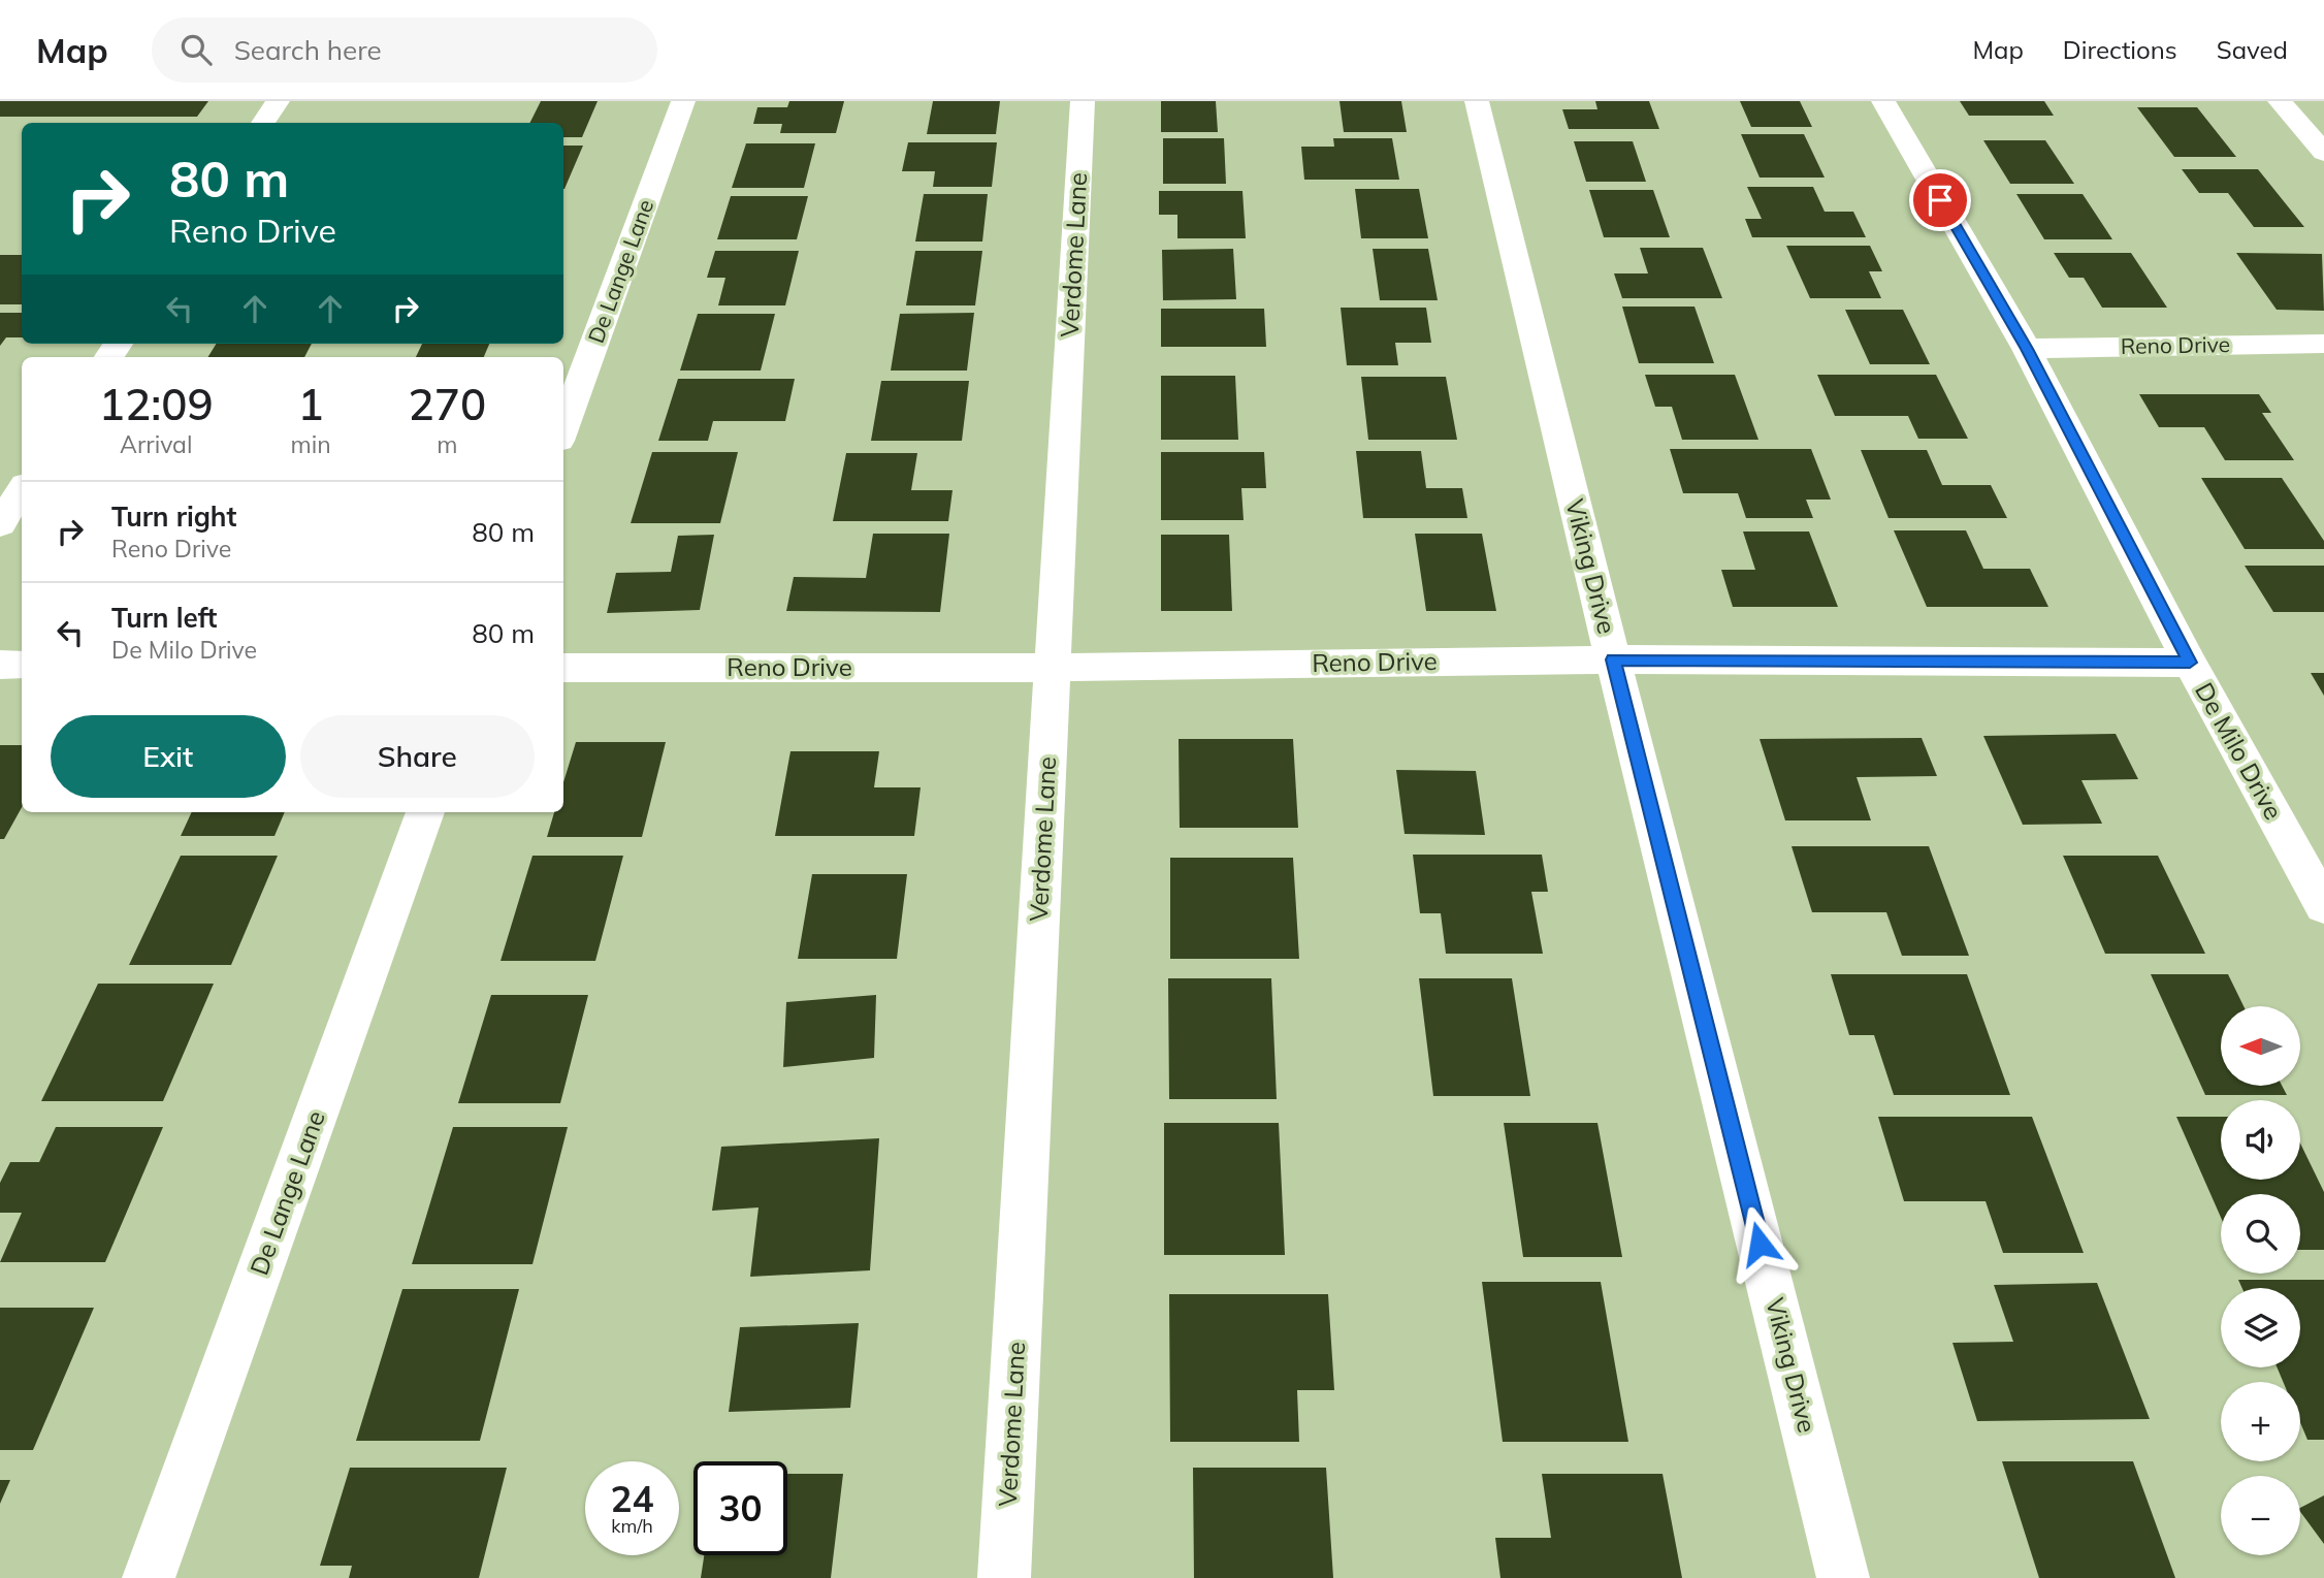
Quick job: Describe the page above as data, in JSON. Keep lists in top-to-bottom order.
{
  "streets": {
    "street": [
      "Verdome Lane",
      "De Lange Lane",
      "Reno Drive",
      "Viking Drive",
      "De Milo Drive"
    ]
  },
  "crossings": [
    ["Verdome Lane", "Reno Drive"],
    ["Reno Drive", "Viking Drive"],
    ["Reno Drive", "De Milo Drive"]
  ],
  "north": "left",
  "page": {
    "header": "Map",
    "search": "Search here",
    "nav": ["Map", "Directions", "Saved"],
    "turn": ["80 m", "Reno Drive"],
    "eta": [
      "12:09",
      "Arrival",
      "1",
      "min",
      "270",
      "m"
    ],
    "list": [
      {
        "name": "Turn right",
        "note": "Reno Drive",
        "value": "80 m"
      },
      {
        "name": "Turn left",
        "note": "De Milo Drive",
        "value": "80 m"
      }
    ],
    "buttons": ["Exit", "Share"],
    "map_buttons": ["+", "−"],
    "speed": "24 km/h",
    "limit": "30"
  }
}
